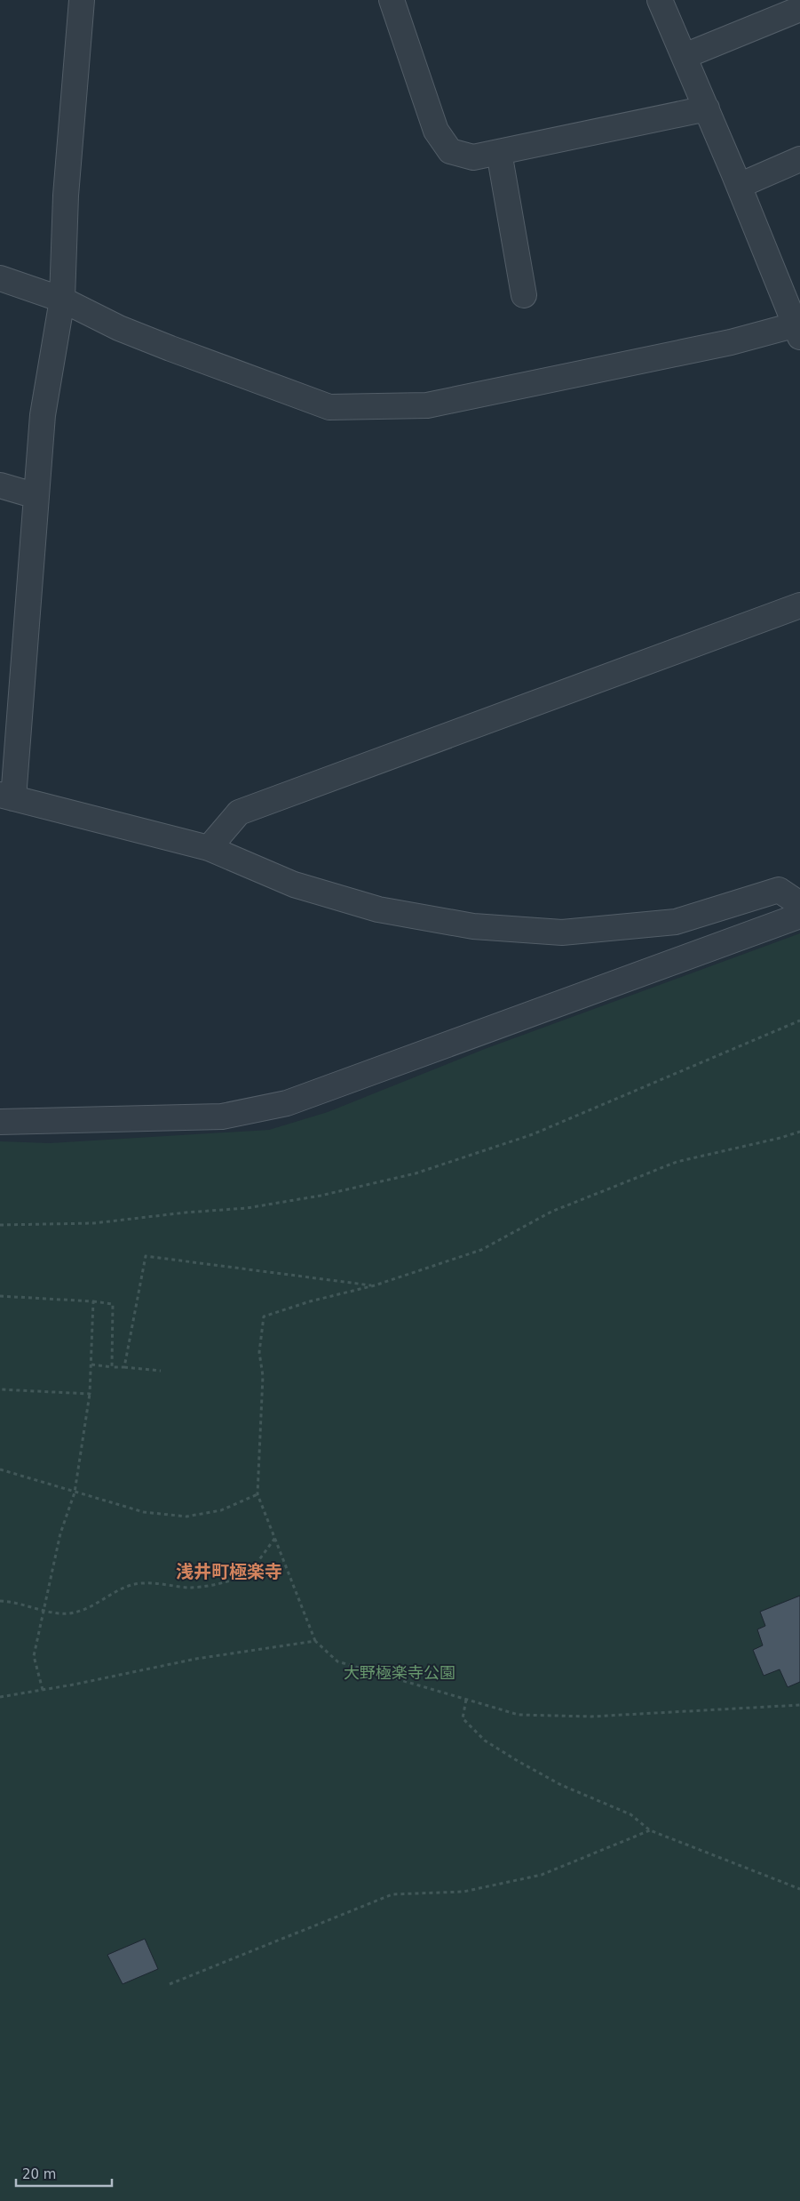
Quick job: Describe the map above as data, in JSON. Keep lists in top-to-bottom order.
{
  "districts": ["浅井町極楽寺"],
  "parks": ["大野極楽寺公園"],
  "scale_bar": "20 m"
}
